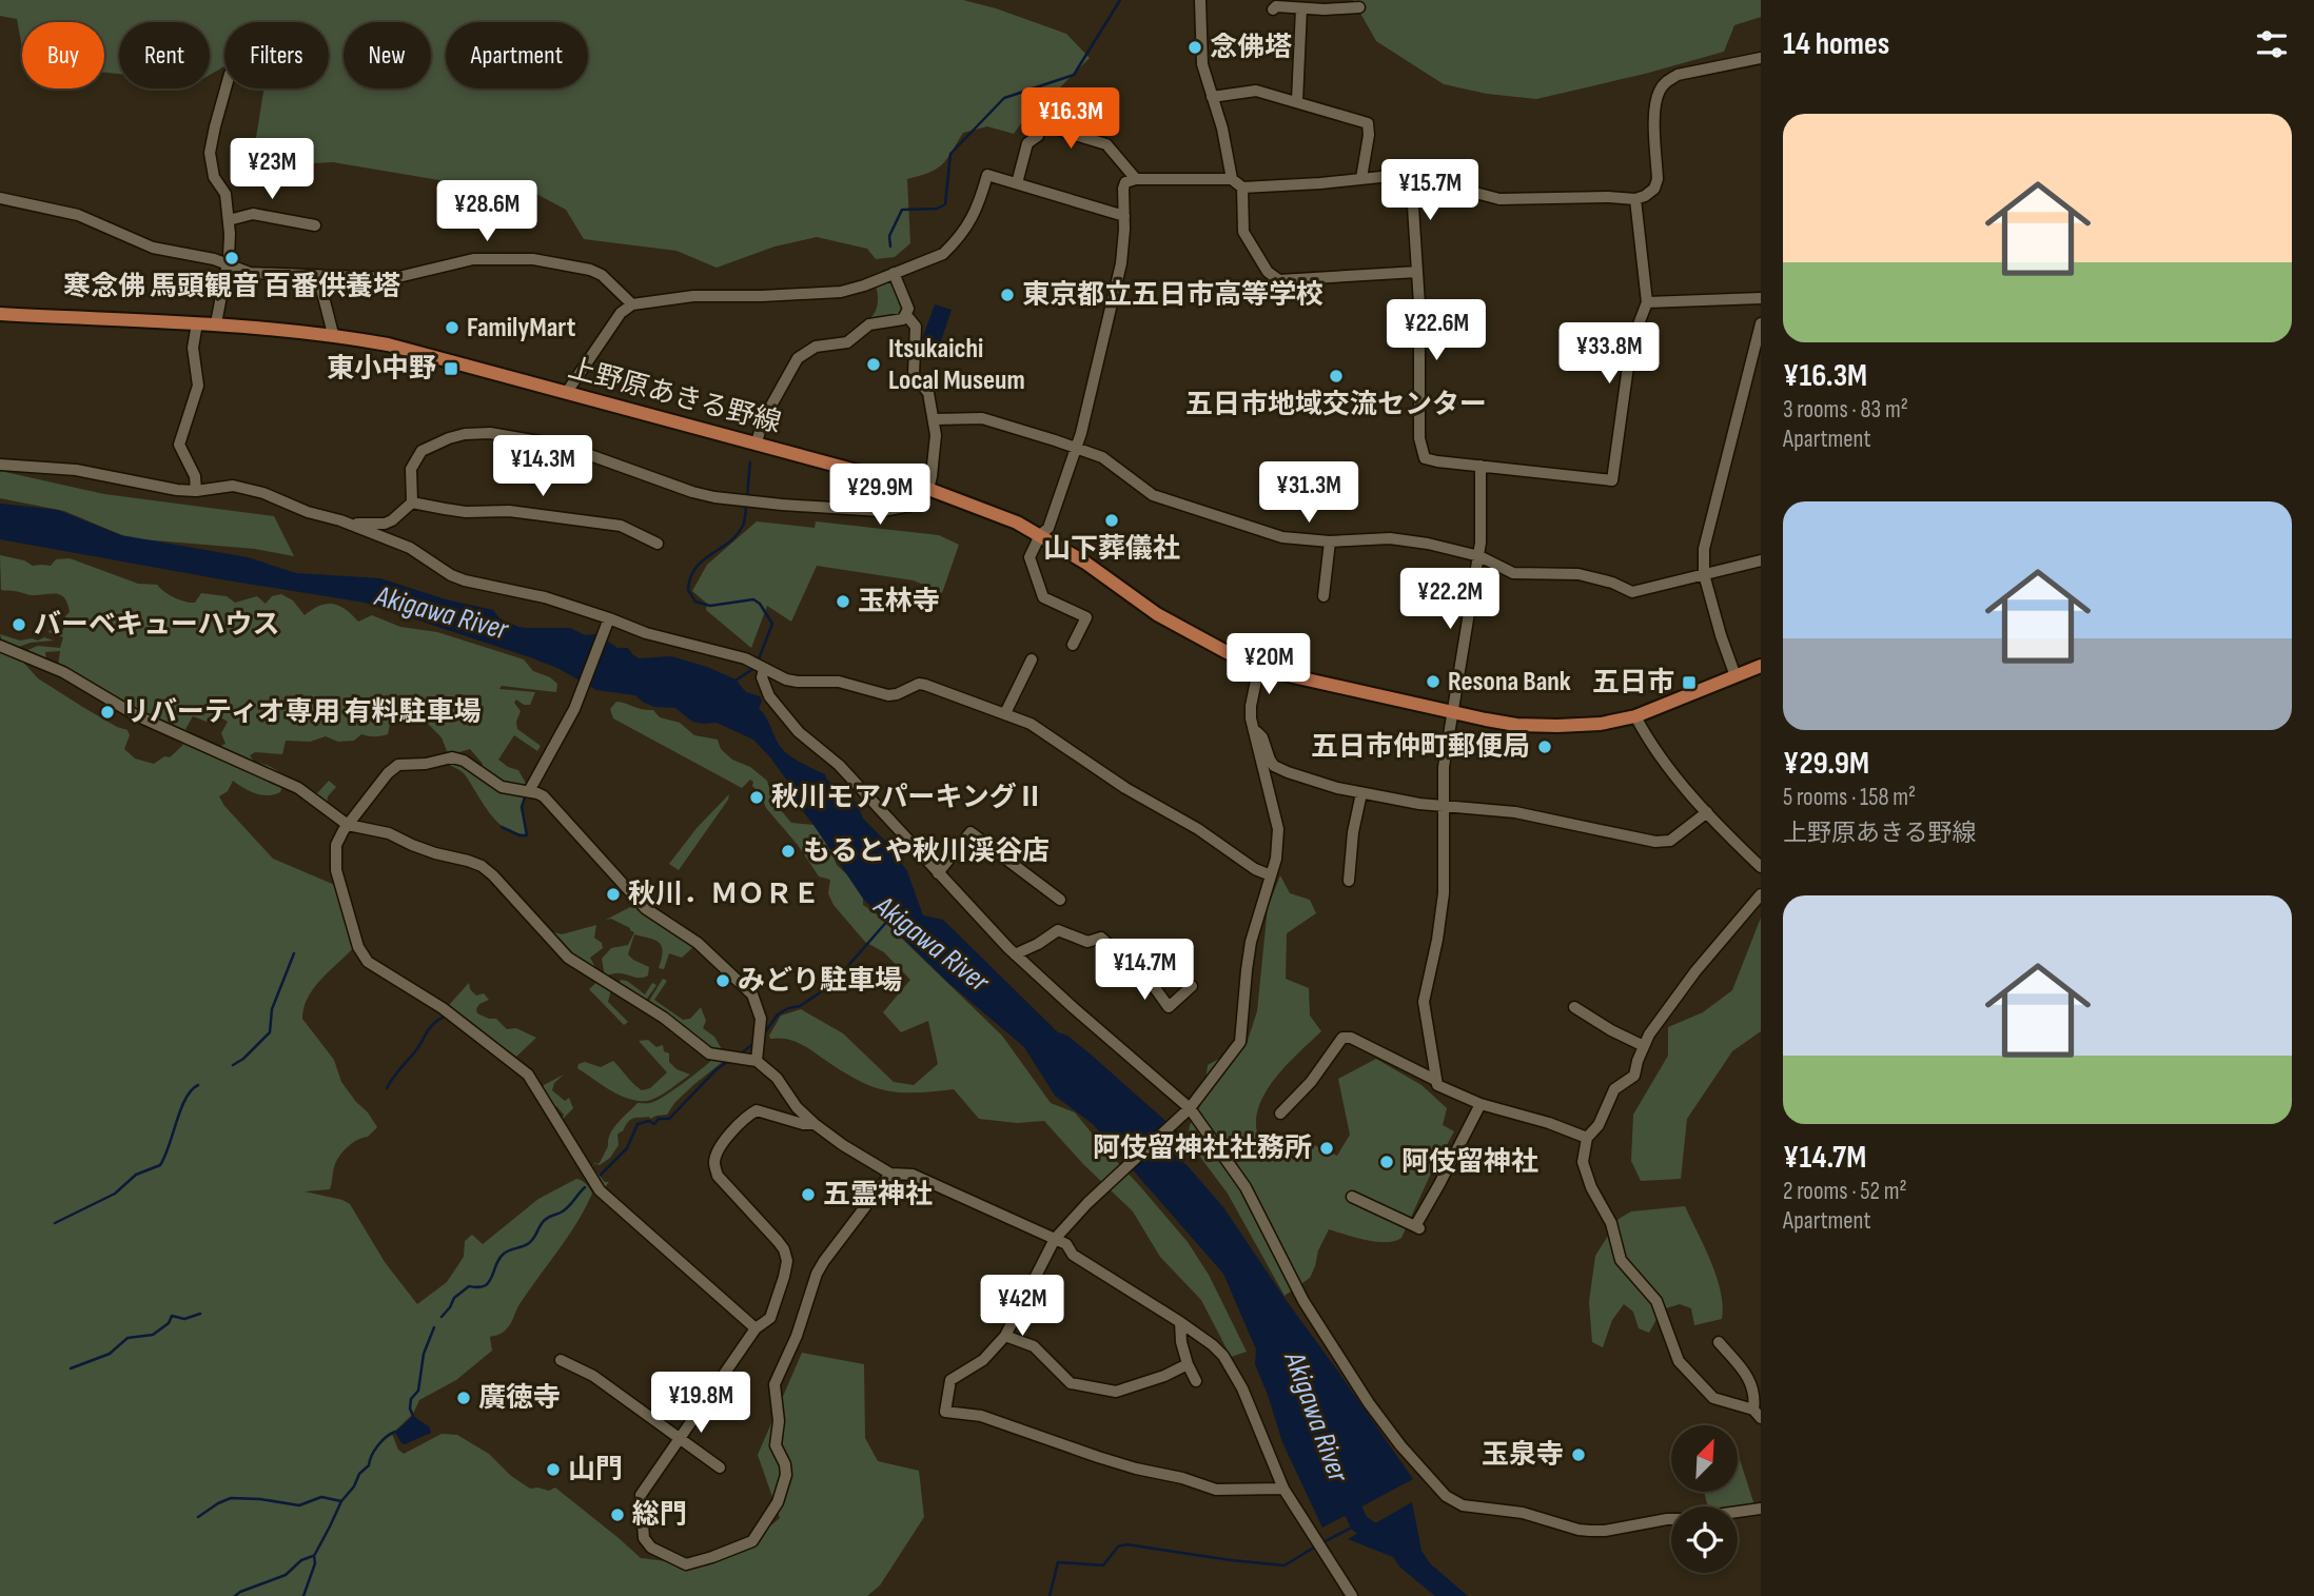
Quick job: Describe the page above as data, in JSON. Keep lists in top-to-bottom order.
{
  "streets": {
    "main road": ["上野原あきる野線"]
  },
  "water": ["Akigawa River"],
  "places": {
    "other": [
      "念佛塔",
      "寒念佛 馬頭観音 百番供養塔",
      "東京都立五日市高等学校",
      "FamilyMart",
      "Itsukaichi Local Museum",
      "五日市地域交流センター",
      "山下葬儀社",
      "玉林寺",
      "バーベキューハウス",
      "Resona Bank",
      "リバーティオ専用 有料駐車場",
      "五日市仲町郵便局",
      "秋川モアパーキングⅡ",
      "もるとや秋川渓谷店",
      "秋川．ＭＯＲＥ",
      "みどり駐車場",
      "阿伎留神社社務所",
      "阿伎留神社",
      "五霊神社",
      "廣徳寺",
      "玉泉寺",
      "山門",
      "総門"
    ],
    "transit": ["東小中野", "五日市"]
  },
  "north": "top right",
  "page": {
    "heading": "14 homes",
    "chip": [
      "Buy",
      "Rent",
      "Filters",
      "New",
      "Apartment"
    ],
    "price": [
      "¥16.3M",
      "¥23M",
      "¥15.7M",
      "¥28.6M",
      "¥22.6M",
      "¥33.8M",
      "¥14.3M",
      "¥31.3M",
      "¥29.9M",
      "¥22.2M",
      "¥20M",
      "¥14.7M",
      "¥42M",
      "¥19.8M"
    ],
    "list": [
      {
        "name": "¥16.3M",
        "note": "3 rooms · 83 m² · Apartment"
      },
      {
        "name": "¥29.9M",
        "note": "5 rooms · 158 m² · 上野原あきる野線"
      },
      {
        "name": "¥14.7M",
        "note": "2 rooms · 52 m² · Apartment"
      }
    ]
  }
}
